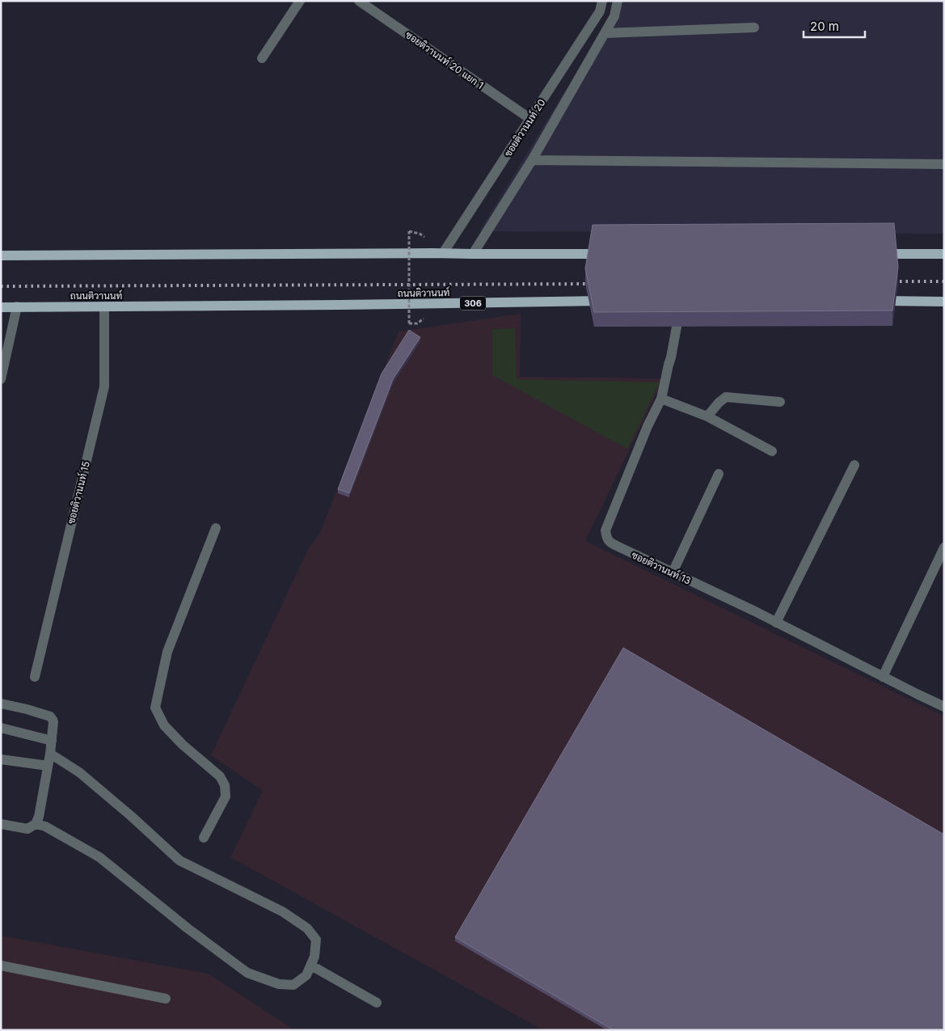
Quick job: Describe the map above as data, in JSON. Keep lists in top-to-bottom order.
{
  "streets": {
    "main road": ["ถนนติวานนท์", "306"],
    "street": [
      "ซอยติวานนท์ 20 แยก 1",
      "ซอยติวานนท์ 20",
      "ซอยติวานนท์ 15",
      "ซอยติวานนท์ 13"
    ]
  },
  "crossings": [
    ["ซอยติวานนท์ 20 แยก 1", "ซอยติวานนท์ 20"],
    ["ถนนติวานนท์", "ซอยติวานนท์ 15"]
  ],
  "scale_bar": "20 m"
}
